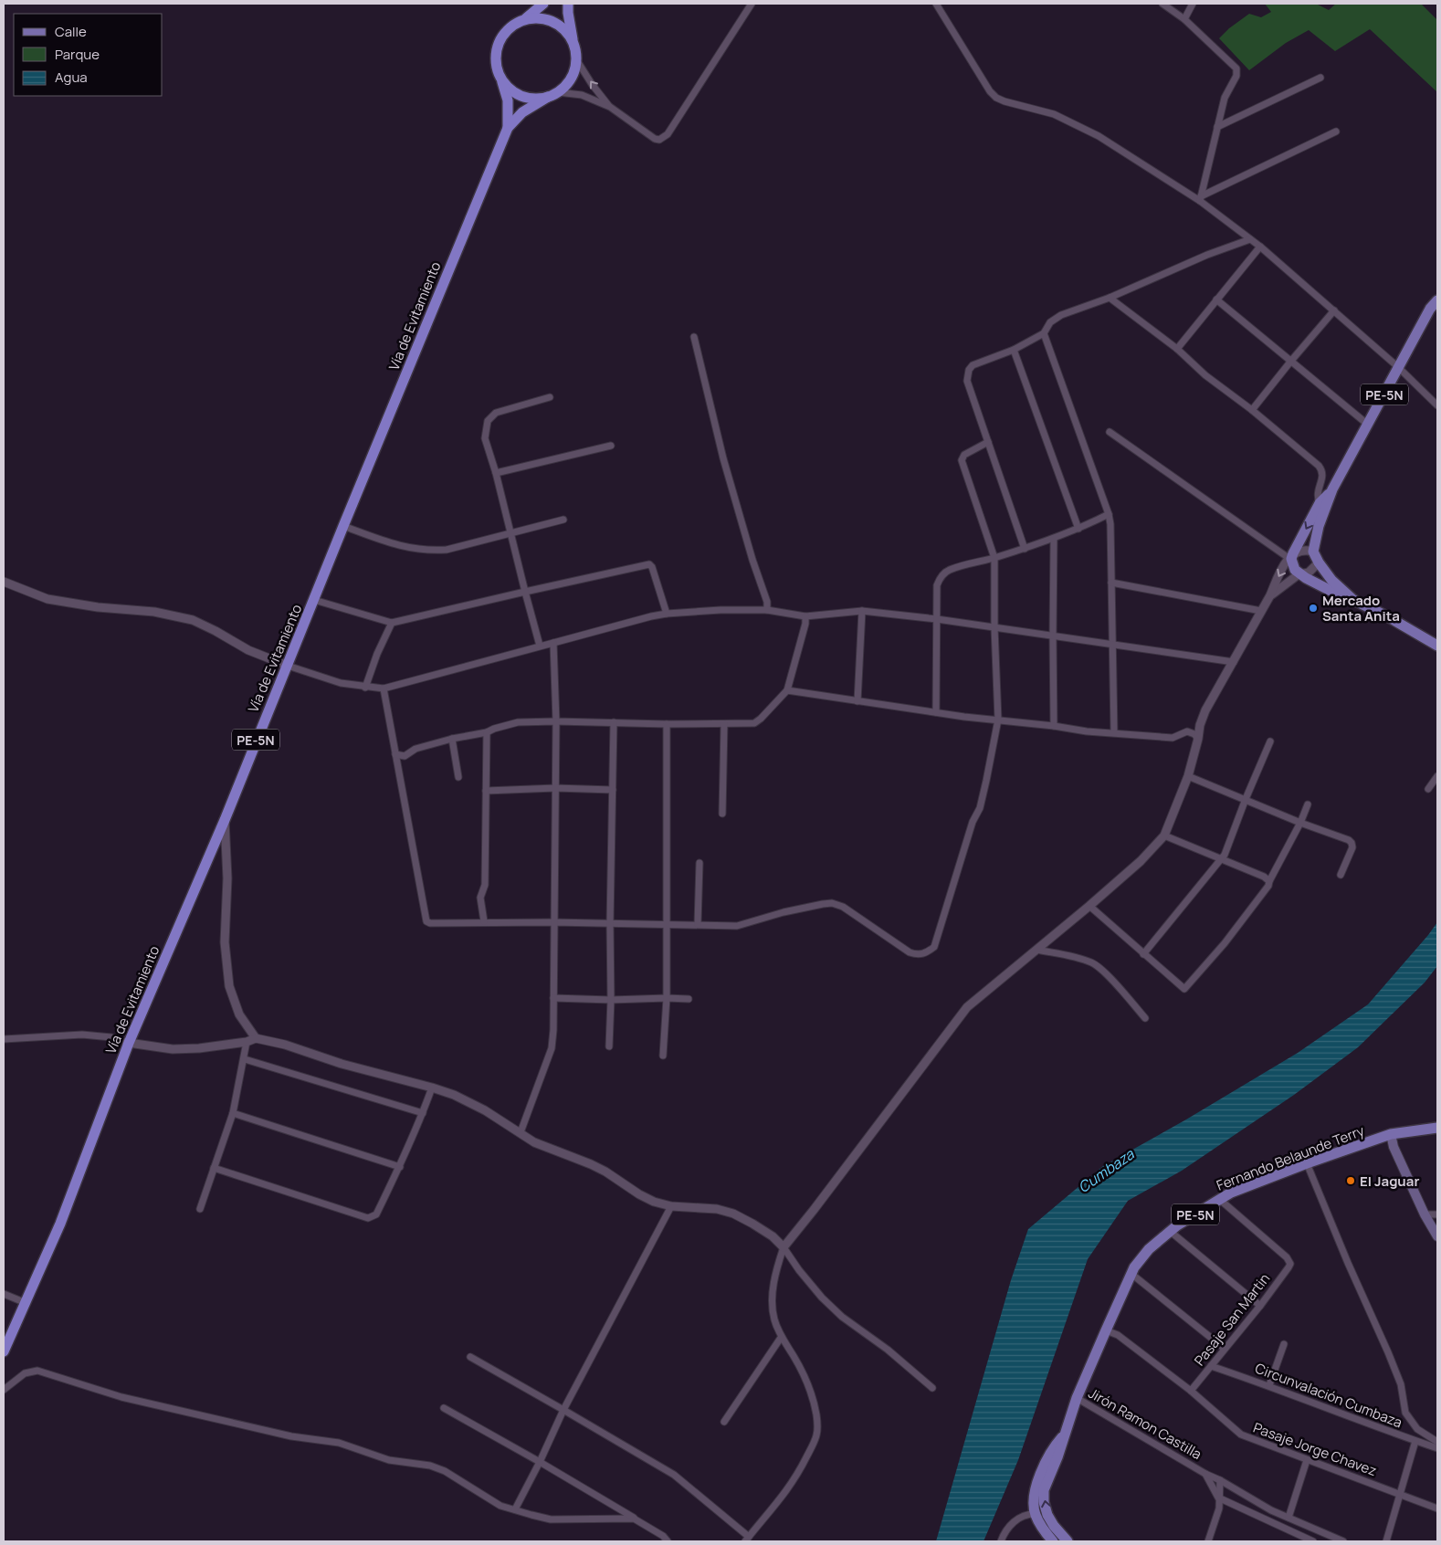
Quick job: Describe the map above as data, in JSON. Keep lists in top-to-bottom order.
{
  "streets": {
    "highway": ["Vía de Evitamiento", "PE-5N"],
    "main road": ["Fernando Belaunde Terry"],
    "street": [
      "Pasaje San Martin",
      "Circunvalación Cumbaza",
      "Jirón Ramon Castilla",
      "Pasaje Jorge Chavez"
    ]
  },
  "crossings": [
    ["PE-5N", "Fernando Belaunde Terry"],
    ["Fernando Belaunde Terry", "Pasaje San Martin"],
    ["Fernando Belaunde Terry", "Jirón Ramon Castilla"],
    ["Fernando Belaunde Terry", "Pasaje Jorge Chavez"],
    ["Pasaje San Martin", "Circunvalación Cumbaza"],
    ["Pasaje San Martin", "Pasaje Jorge Chavez"]
  ],
  "water": ["Cumbaza"],
  "places": ["Mercado Santa Anita", "El Jaguar"],
  "legend": ["Calle", "Parque", "Agua"]
}
